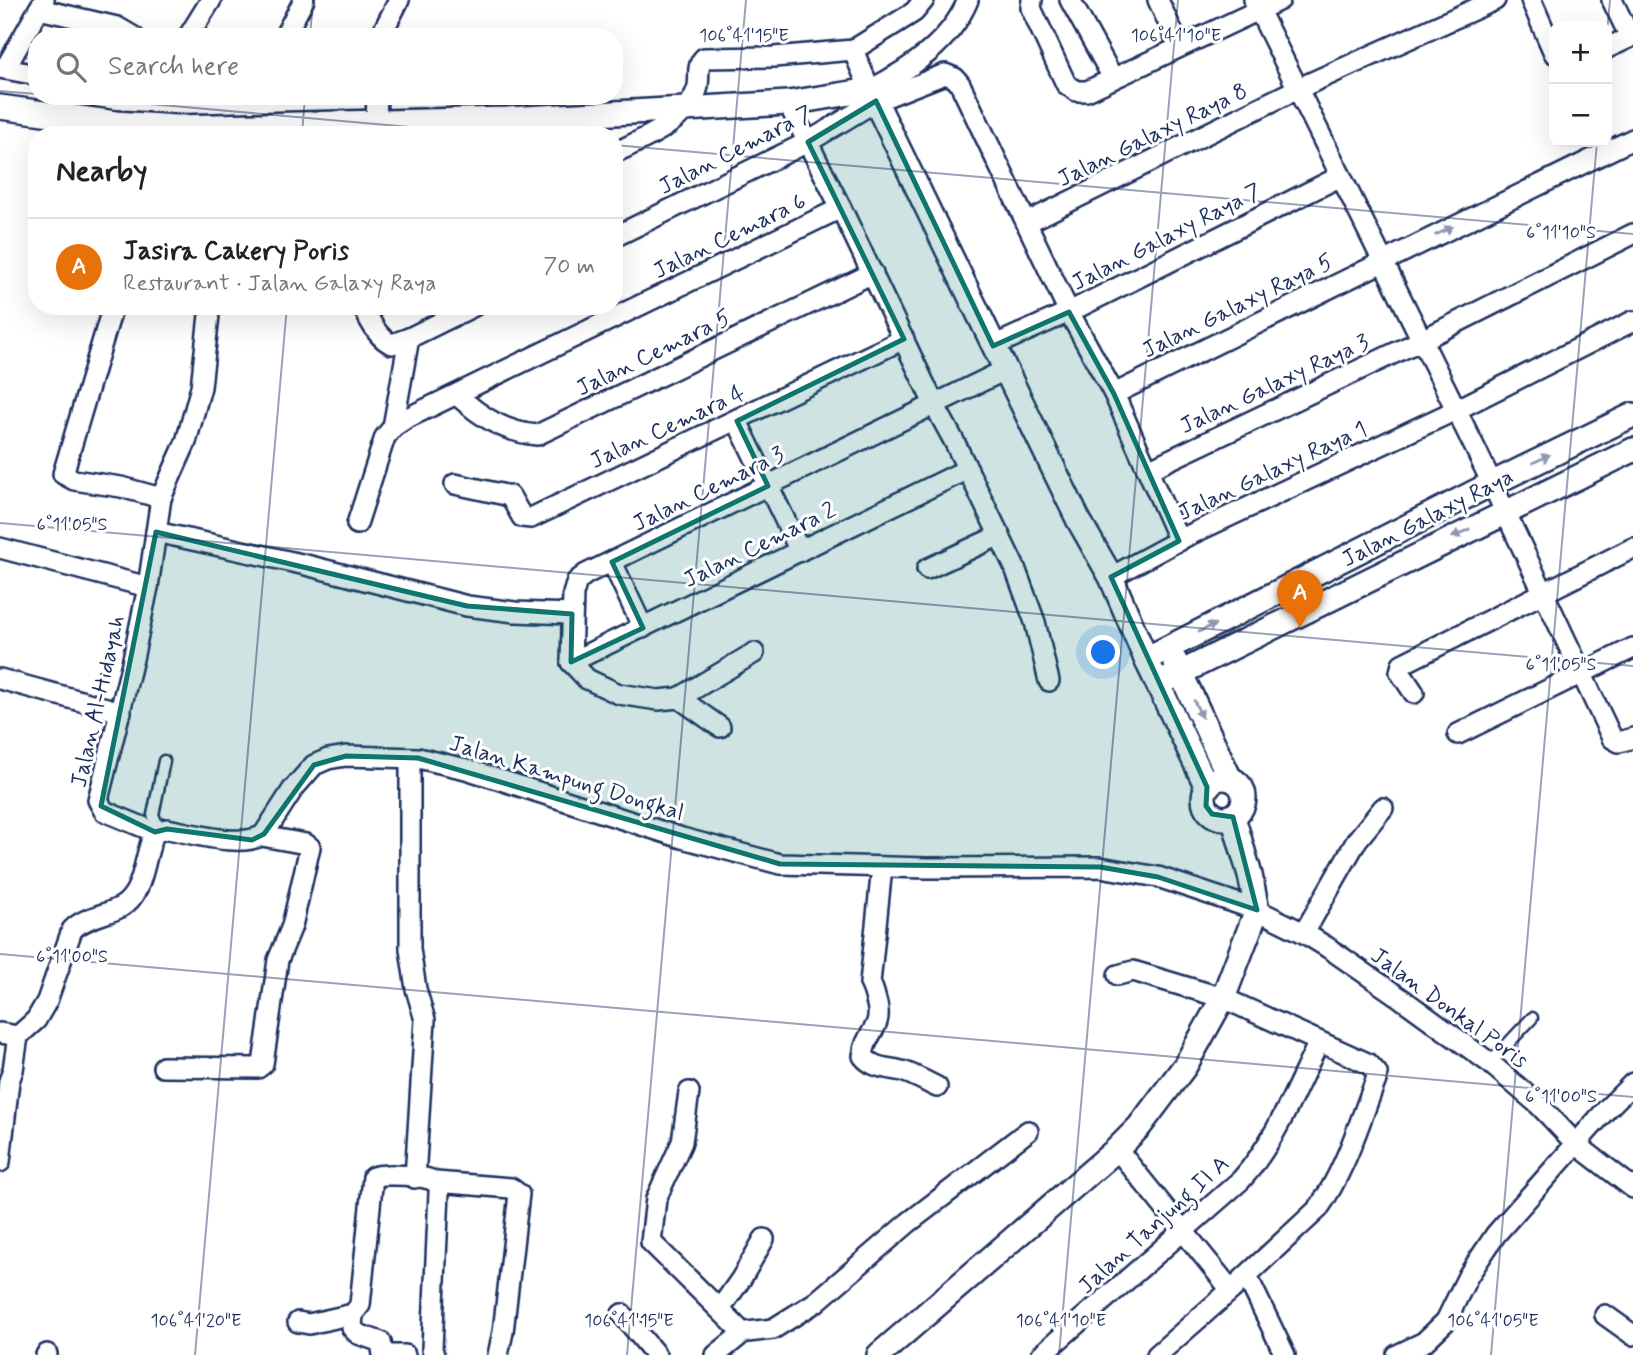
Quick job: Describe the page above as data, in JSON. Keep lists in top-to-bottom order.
{
  "streets": {
    "street": [
      "Jalan Galaxy Raya 8",
      "Jalan Cemara 7",
      "Jalan Cemara 6",
      "Jalan Galaxy Raya 7",
      "Jalan Galaxy Raya 5",
      "Jalan Cemara 5",
      "Jalan Galaxy Raya 3",
      "Jalan Cemara 4",
      "Jalan Galaxy Raya 1",
      "Jalan Cemara 3",
      "Jalan Galaxy Raya",
      "Jalan Cemara 2",
      "Jalan Al-Hidayah",
      "Jalan Kampung Dongkal",
      "Jalan Donkal Poris",
      "Jalan Tanjung II A"
    ]
  },
  "crossings": [
    ["Jalan Cemara 6", "Jalan Cemara 5"],
    ["Jalan Cemara 3", "Jalan Cemara 2"],
    ["Jalan Kampung Dongkal", "Jalan Donkal Poris"]
  ],
  "one_way": ["Jalan Galaxy Raya 5"],
  "page": {
    "map_buttons": ["+", "−"],
    "search": "Search here",
    "heading": "Nearby",
    "list": [
      {
        "mark": "A",
        "name": "Jasira Cakery Poris",
        "note": "Restaurant · Jalan Galaxy Raya",
        "value": "70 m"
      }
    ],
    "pins": "A"
  },
  "coordinates": [
    "106°41'15\"E",
    "106°41'10\"E",
    "6°11'10\"S",
    "6°11'05\"S",
    "6°11'00\"S",
    "106°41'20\"E",
    "106°41'05\"E"
  ]
}
